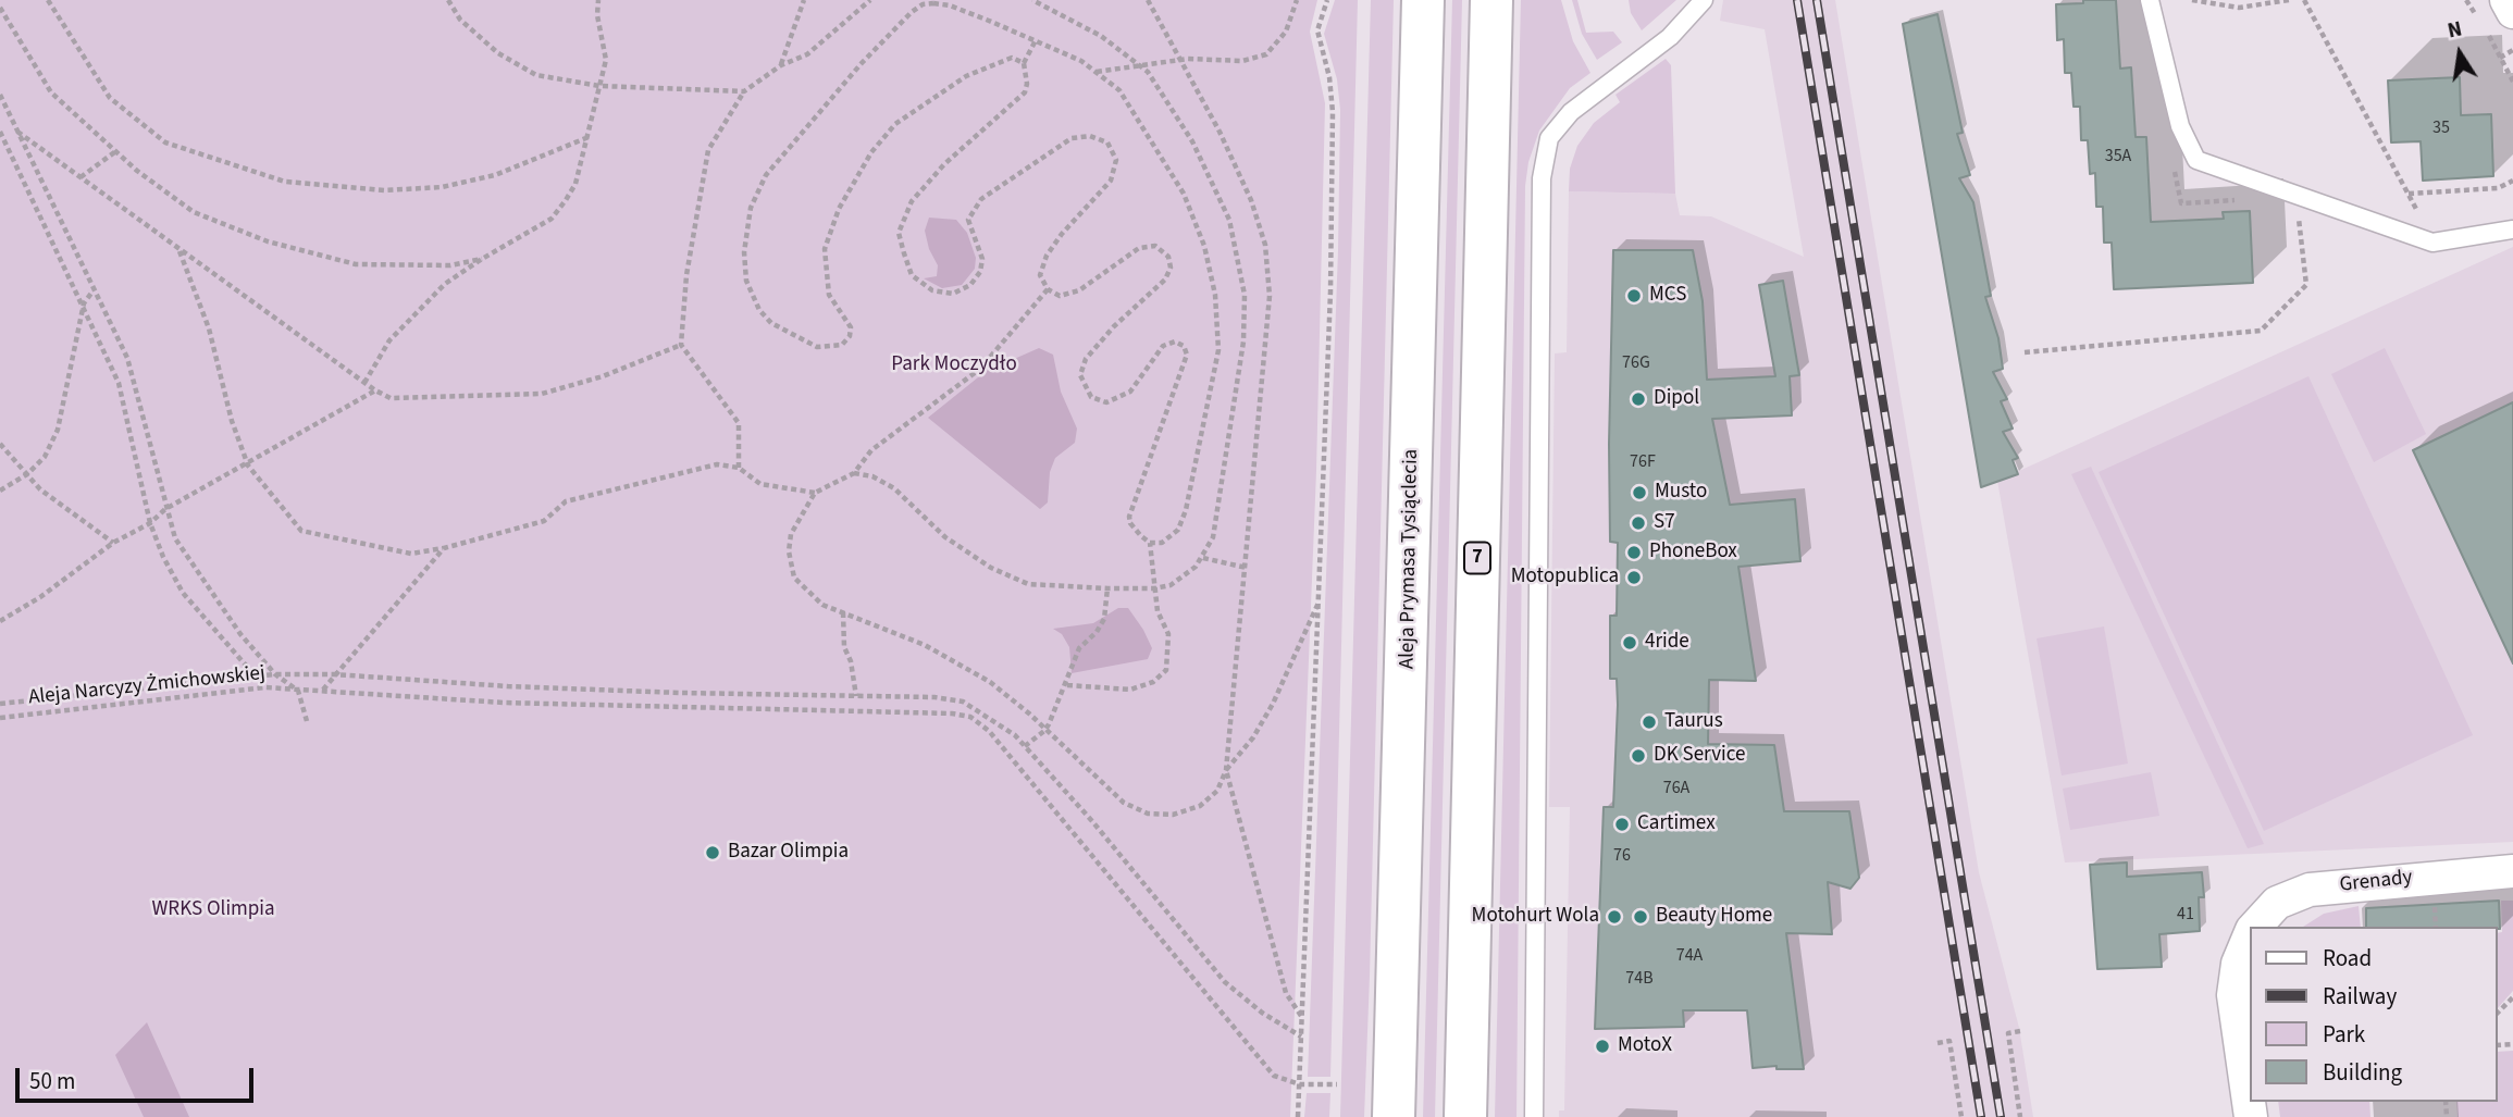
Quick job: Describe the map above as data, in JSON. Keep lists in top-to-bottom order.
{
  "streets": {
    "main road": ["7", "Aleja Prymasa Tysiąclecia"],
    "street": ["Grenady"],
    "path": ["Aleja Narcyzy Żmichowskiej"]
  },
  "parks": ["Park Moczydło", "WRKS Olimpia"],
  "places": [
    "MCS",
    "Dipol",
    "Musto",
    "S7",
    "PhoneBox",
    "Motopublica",
    "4ride",
    "Taurus",
    "DK Service",
    "Cartimex",
    "Bazar Olimpia",
    "Motohurt Wola",
    "Beauty Home",
    "MotoX"
  ],
  "house_numbers": [
    "35",
    "35A",
    "76G",
    "76F",
    "76A",
    "76",
    "41",
    "74A",
    "74B"
  ],
  "legend": [
    "Road",
    "Railway",
    "Park",
    "Building"
  ],
  "scale_bar": "50 m",
  "north": "top"
}
